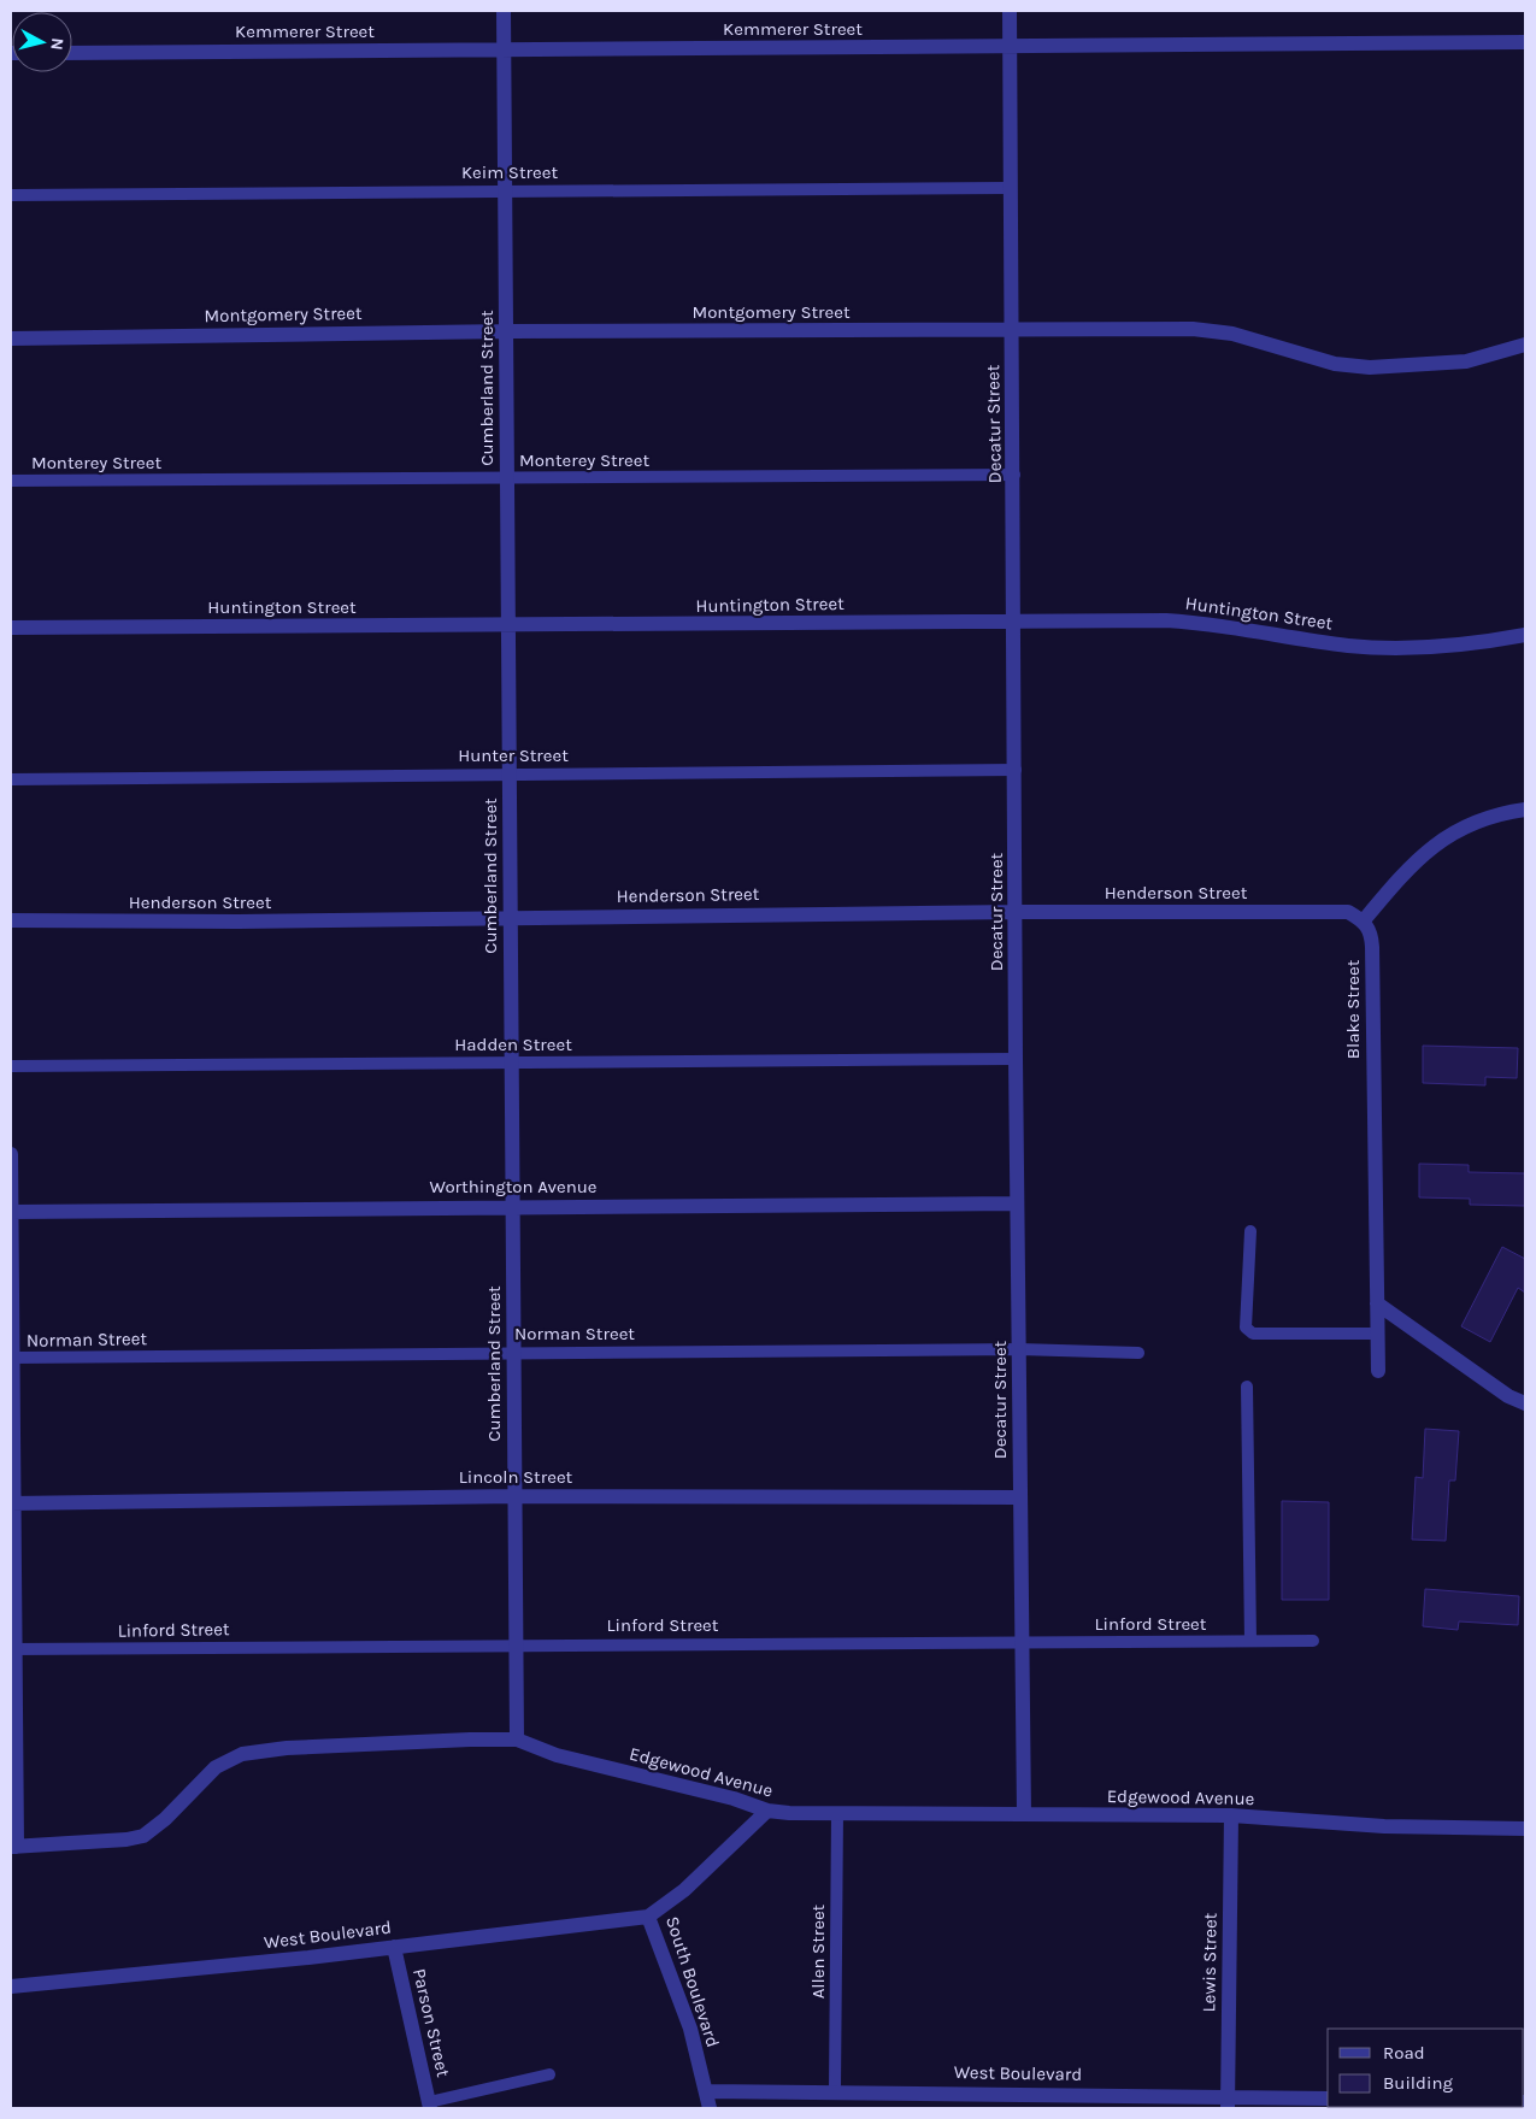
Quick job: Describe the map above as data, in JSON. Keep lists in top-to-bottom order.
{
  "streets": {
    "street": [
      "Kemmerer Street",
      "Montgomery Street",
      "Cumberland Street",
      "Decatur Street",
      "Huntington Street",
      "Henderson Street",
      "Blake Street",
      "Worthington Avenue",
      "Lincoln Street",
      "Edgewood Avenue",
      "West Boulevard",
      "Lewis Street",
      "South Boulevard",
      "Parson Street"
    ],
    "lane": [
      "Keim Street",
      "Monterey Street",
      "Hunter Street",
      "Hadden Street",
      "Norman Street",
      "Linford Street",
      "Allen Street"
    ]
  },
  "crossings": [
    ["Kemmerer Street", "Cumberland Street"],
    ["Kemmerer Street", "Decatur Street"],
    ["Keim Street", "Cumberland Street"],
    ["Keim Street", "Decatur Street"],
    ["Montgomery Street", "Cumberland Street"],
    ["Montgomery Street", "Decatur Street"],
    ["Cumberland Street", "Monterey Street"],
    ["Cumberland Street", "Huntington Street"],
    ["Cumberland Street", "Hunter Street"],
    ["Cumberland Street", "Henderson Street"],
    ["Cumberland Street", "Hadden Street"],
    ["Cumberland Street", "Worthington Avenue"],
    ["Cumberland Street", "Norman Street"],
    ["Cumberland Street", "Lincoln Street"],
    ["Cumberland Street", "Linford Street"],
    ["Cumberland Street", "Edgewood Avenue"],
    ["Decatur Street", "Monterey Street"],
    ["Decatur Street", "Huntington Street"],
    ["Decatur Street", "Hunter Street"],
    ["Decatur Street", "Henderson Street"],
    ["Decatur Street", "Hadden Street"],
    ["Decatur Street", "Worthington Avenue"],
    ["Decatur Street", "Norman Street"],
    ["Decatur Street", "Lincoln Street"],
    ["Decatur Street", "Linford Street"],
    ["Decatur Street", "Edgewood Avenue"],
    ["Henderson Street", "Blake Street"],
    ["Edgewood Avenue", "Allen Street"],
    ["Edgewood Avenue", "Lewis Street"],
    ["Edgewood Avenue", "South Boulevard"],
    ["West Boulevard", "Allen Street"],
    ["West Boulevard", "Lewis Street"],
    ["West Boulevard", "South Boulevard"],
    ["West Boulevard", "Parson Street"]
  ],
  "legend": ["Road", "Building"],
  "north": "right"
}
